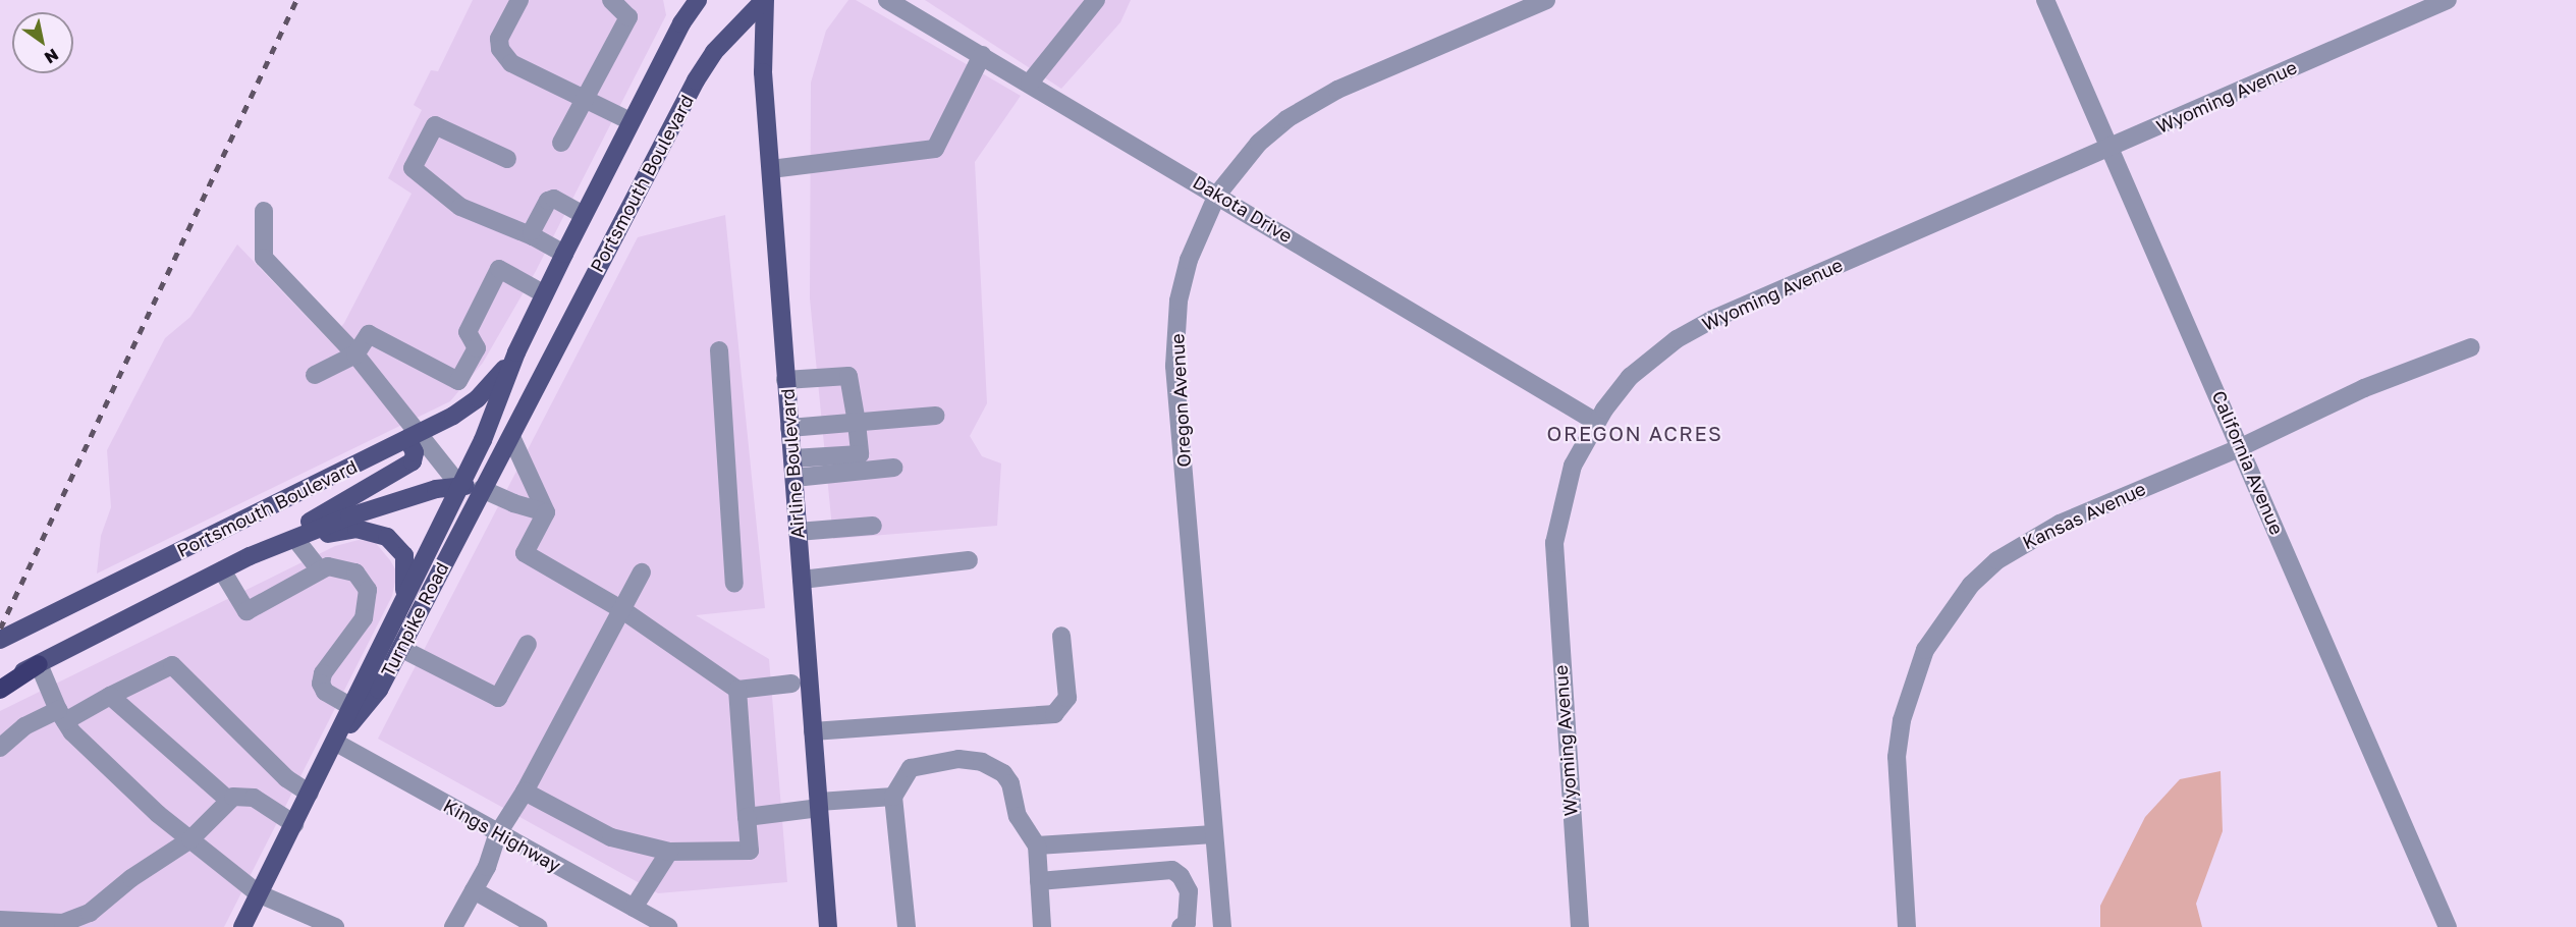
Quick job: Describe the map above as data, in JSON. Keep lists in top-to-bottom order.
{
  "streets": {
    "main road": ["Portsmouth Boulevard", "Airline Boulevard", "Turnpike Road"],
    "street": [
      "Wyoming Avenue",
      "Dakota Drive",
      "Oregon Avenue",
      "California Avenue",
      "Kansas Avenue",
      "Kings Highway"
    ]
  },
  "crossings": [
    ["Wyoming Avenue", "Dakota Drive"],
    ["Wyoming Avenue", "California Avenue"],
    ["Portsmouth Boulevard", "Airline Boulevard"],
    ["Portsmouth Boulevard", "Turnpike Road"],
    ["Dakota Drive", "Oregon Avenue"],
    ["California Avenue", "Kansas Avenue"],
    ["Turnpike Road", "Kings Highway"]
  ],
  "districts": ["OREGON ACRES"],
  "north": "bottom right"
}
